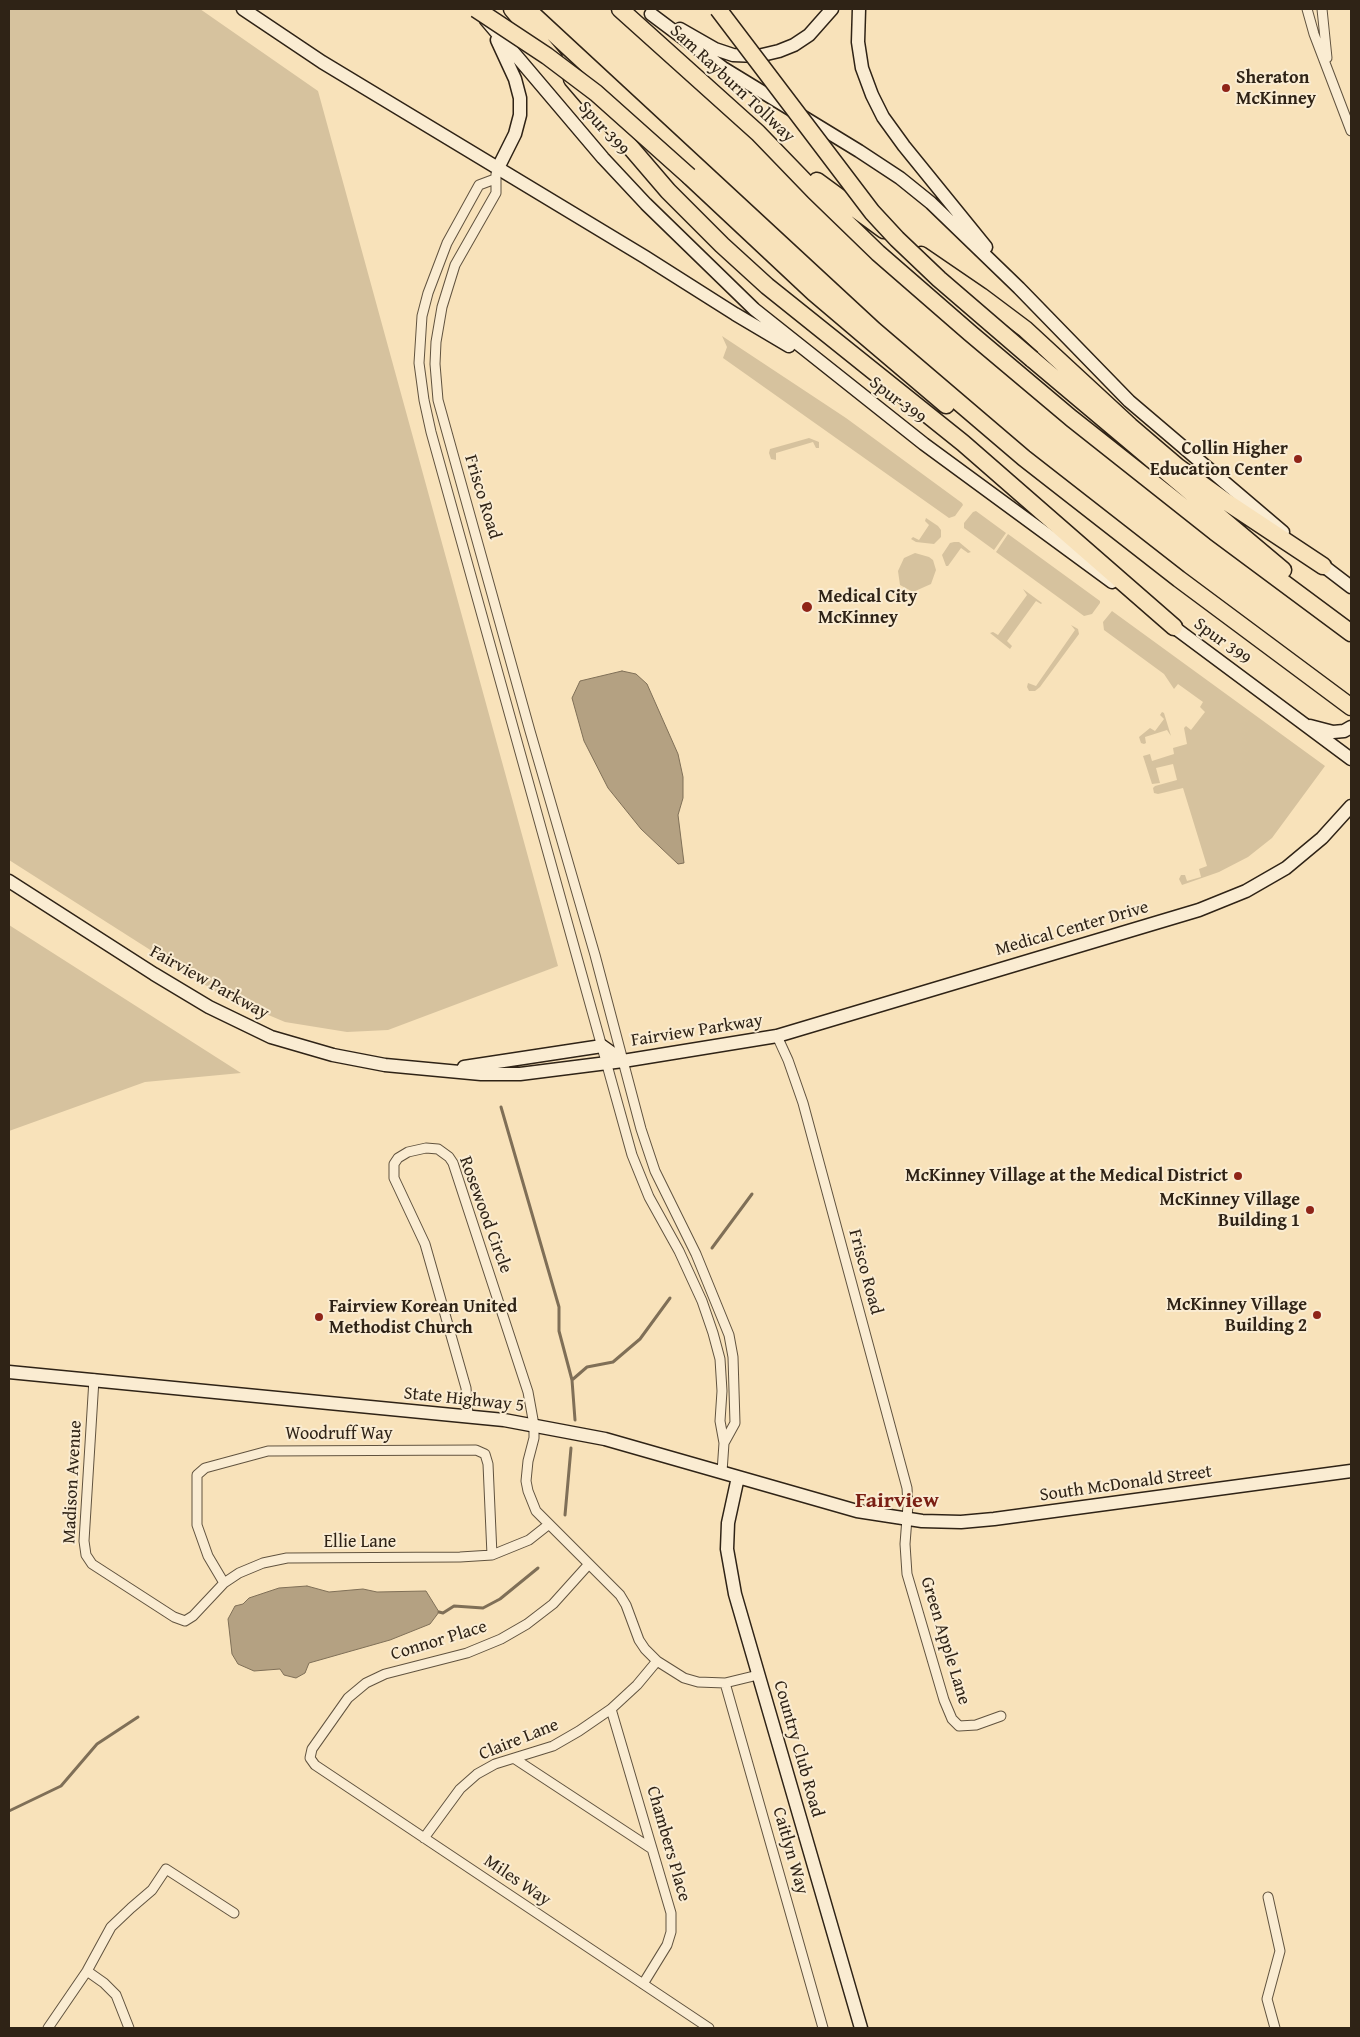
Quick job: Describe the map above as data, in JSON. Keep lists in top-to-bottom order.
{
  "streets": {
    "highway": ["Sam Rayburn Tollway"],
    "main road": [
      "Spur 399",
      "Medical Center Drive",
      "Fairview Parkway",
      "State Highway 5",
      "South McDonald Street",
      "Country Club Road"
    ],
    "street": [
      "Frisco Road",
      "Rosewood Circle",
      "Woodruff Way",
      "Madison Avenue",
      "Ellie Lane",
      "Connor Place",
      "Green Apple Lane",
      "Claire Lane",
      "Chambers Place",
      "Caitlyn Way",
      "Miles Way"
    ]
  },
  "crossings": [
    ["Frisco Road", "Medical Center Drive"],
    ["Frisco Road", "Fairview Parkway"],
    ["Frisco Road", "State Highway 5"],
    ["Frisco Road", "South McDonald Street"],
    ["Frisco Road", "Green Apple Lane"],
    ["Medical Center Drive", "Fairview Parkway"],
    ["Rosewood Circle", "State Highway 5"],
    ["State Highway 5", "Madison Avenue"],
    ["State Highway 5", "South McDonald Street"],
    ["State Highway 5", "Green Apple Lane"],
    ["State Highway 5", "Country Club Road"],
    ["Woodruff Way", "Ellie Lane"],
    ["Madison Avenue", "Ellie Lane"],
    ["South McDonald Street", "Green Apple Lane"],
    ["Connor Place", "Miles Way"],
    ["Claire Lane", "Chambers Place"],
    ["Claire Lane", "Miles Way"],
    ["Chambers Place", "Miles Way"]
  ],
  "districts": ["Fairview"],
  "places": [
    "Sheraton McKinney",
    "Collin Higher Education Center",
    "Medical City McKinney",
    "McKinney Village at the Medical District",
    "McKinney Village Building 1",
    "McKinney Village Building 2",
    "Fairview Korean United Methodist Church"
  ]
}
